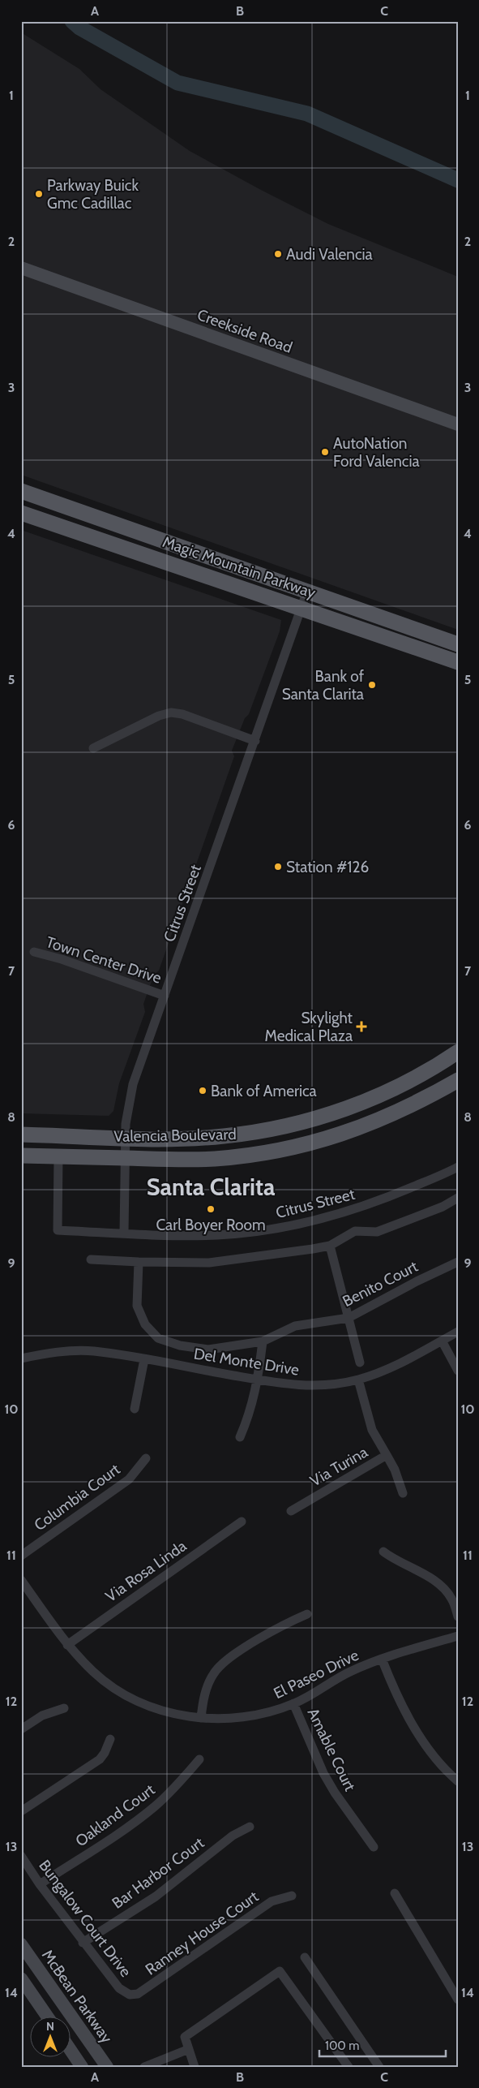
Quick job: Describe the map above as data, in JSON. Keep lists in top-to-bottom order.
{
  "streets": {
    "main road": ["Magic Mountain Parkway", "Valencia Boulevard"],
    "street": [
      "Creekside Road",
      "Citrus Street",
      "Town Center Drive",
      "Benito Court",
      "Del Monte Drive",
      "Via Turina",
      "Columbia Court",
      "Via Rosa Linda",
      "El Paseo Drive",
      "Amable Court",
      "Oakland Court",
      "Bar Harbor Court",
      "Bungalow Court Drive",
      "Ranney House Court",
      "McBean Parkway"
    ]
  },
  "crossings": [
    ["Magic Mountain Parkway", "Citrus Street"],
    ["Citrus Street", "Town Center Drive"],
    ["Citrus Street", "Valencia Boulevard"],
    ["Via Rosa Linda", "El Paseo Drive"],
    ["El Paseo Drive", "Amable Court"],
    ["Oakland Court", "Bungalow Court Drive"],
    ["Bar Harbor Court", "Bungalow Court Drive"],
    ["Bungalow Court Drive", "Ranney House Court"]
  ],
  "districts": ["Santa Clarita"],
  "places": {
    "other": [
      "Parkway Buick Gmc Cadillac",
      "Audi Valencia",
      "AutoNation Ford Valencia",
      "Bank of Santa Clarita",
      "Station #126",
      "Bank of America",
      "Carl Boyer Room"
    ],
    "health": ["Skylight Medical Plaza"]
  },
  "scale_bar": "100 m",
  "north": "top",
  "grid": {
    "columns": ["A", "B", "C"],
    "rows": [
      "1",
      "2",
      "3",
      "4",
      "5",
      "6",
      "7",
      "8",
      "9",
      "10",
      "11",
      "12",
      "13",
      "14"
    ]
  }
}
